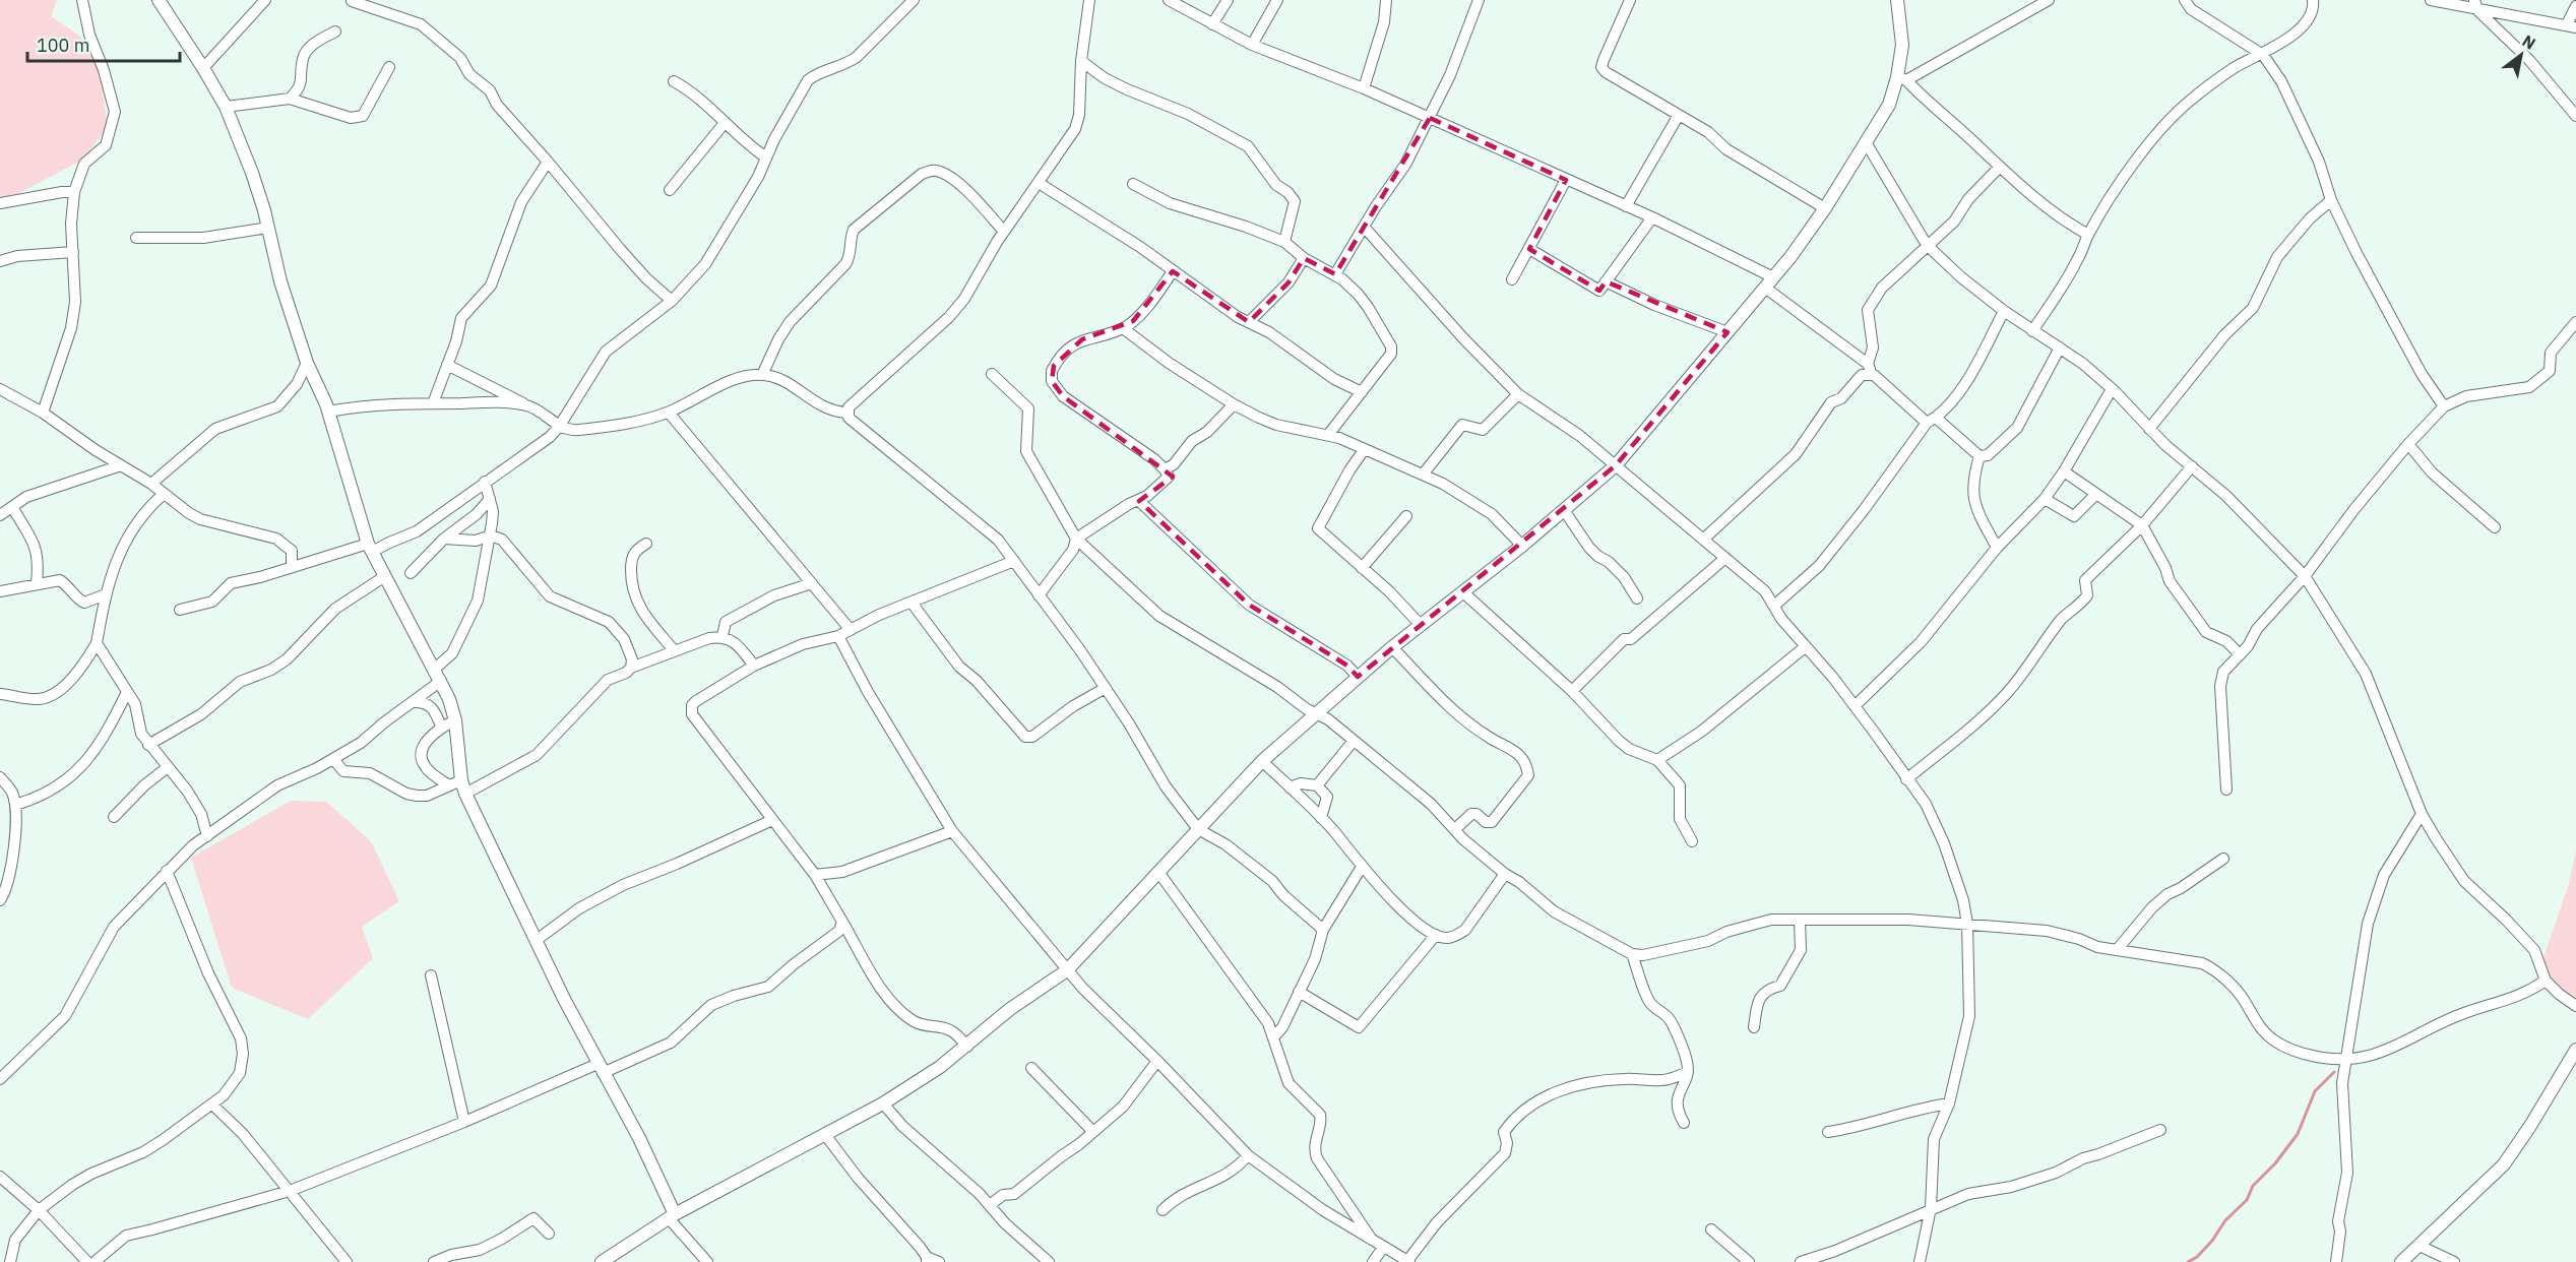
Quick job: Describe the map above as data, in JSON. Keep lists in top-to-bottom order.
{
  "scale_bar": "100 m",
  "north": "top right"
}
